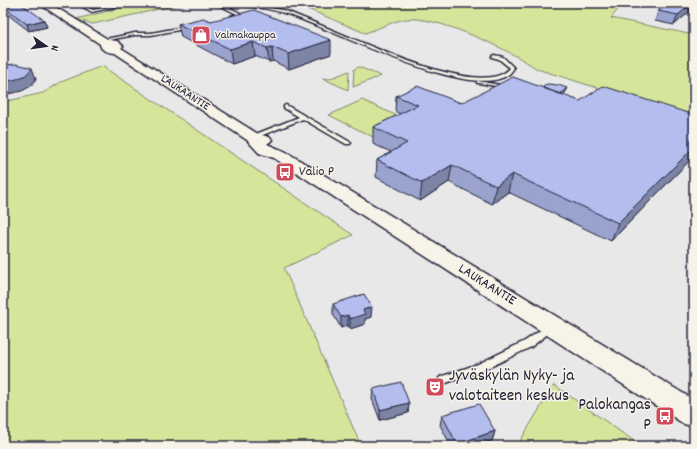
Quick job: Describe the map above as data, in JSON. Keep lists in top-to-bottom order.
{
  "streets": {
    "main road": ["LAUKAANTIE"]
  },
  "places": {
    "shop": ["Valmakauppa"],
    "bus stop": ["Valio P", "Palokangas P"],
    "theatre": ["Jyväskylän Nyky- ja valotaiteen keskus"]
  },
  "north": "right"
}
